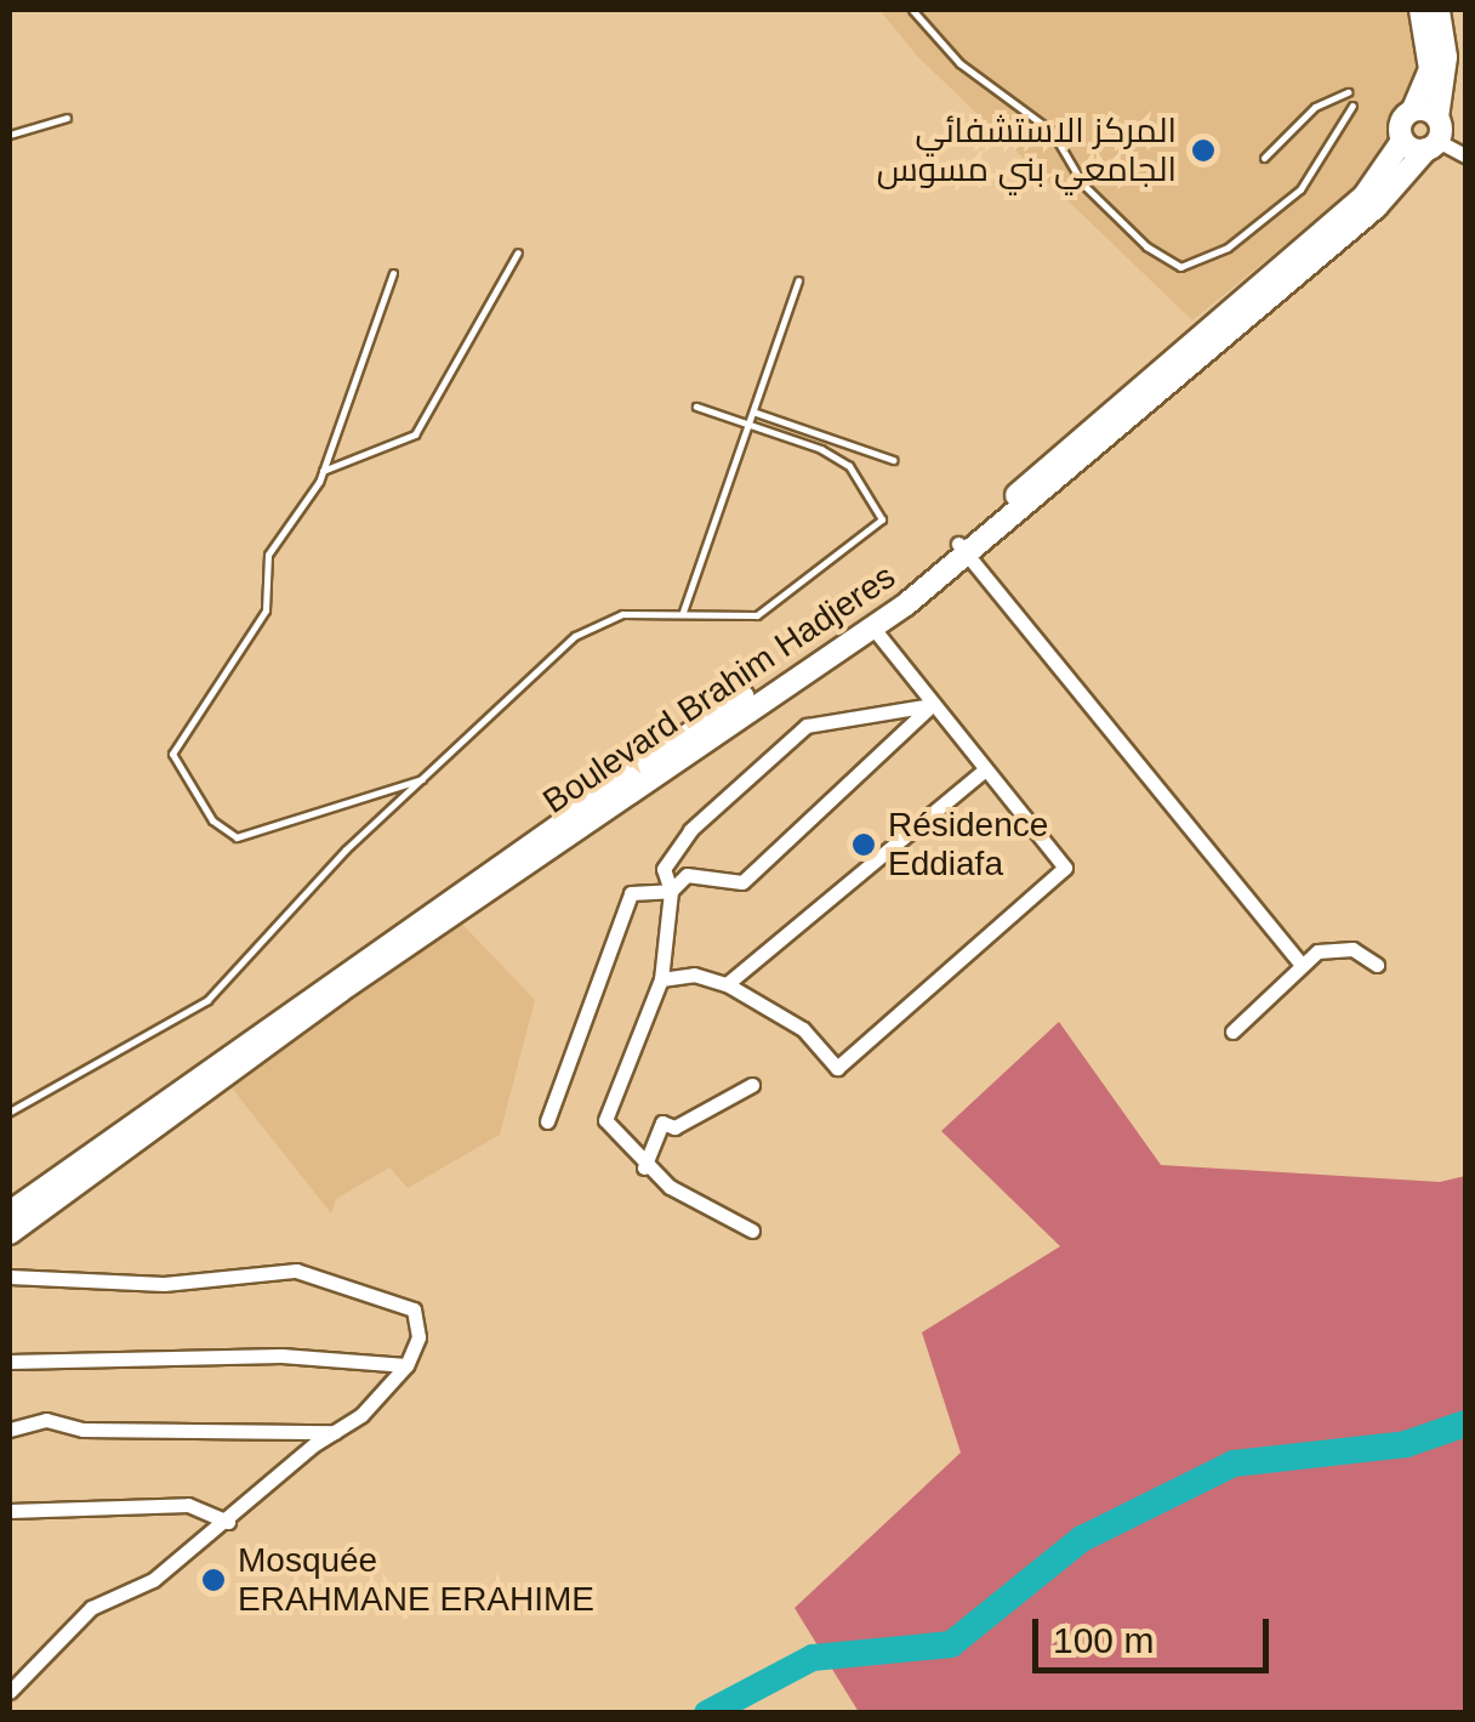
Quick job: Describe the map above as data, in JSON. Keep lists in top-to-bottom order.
{
  "streets": {
    "main road": ["Boulevard Brahim Hadjeres"]
  },
  "places": ["المركز الاستشفائي الجامعي بني مسوس", "Résidence Eddiafa", "Mosquée ERAHMANE ERAHIME"],
  "scale_bar": "100 m"
}
